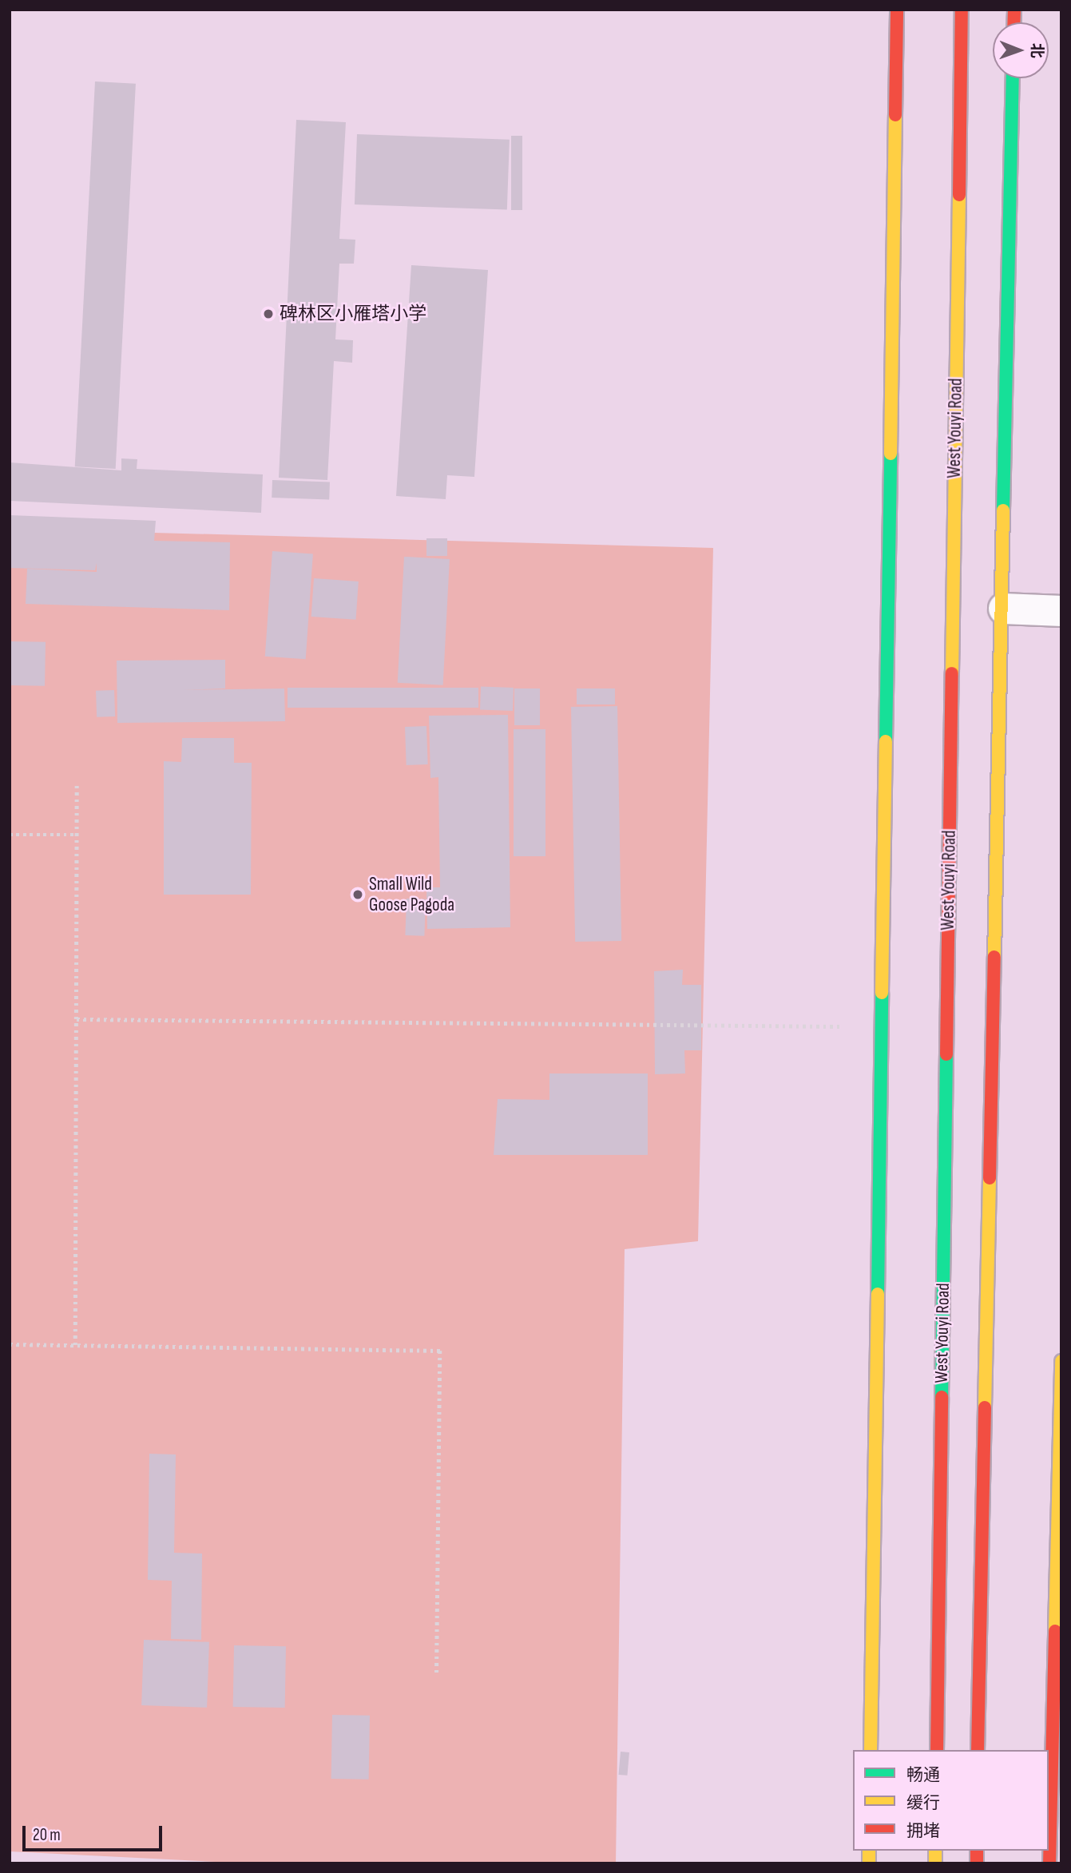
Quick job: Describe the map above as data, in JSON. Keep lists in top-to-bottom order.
{
  "streets": {
    "main road": ["West Youyi Road"]
  },
  "places": ["碑林区小雁塔小学", "Small Wild Goose Pagoda"],
  "legend": ["畅通", "缓行", "拥堵"],
  "scale_bar": "20 m",
  "north": "right"
}
